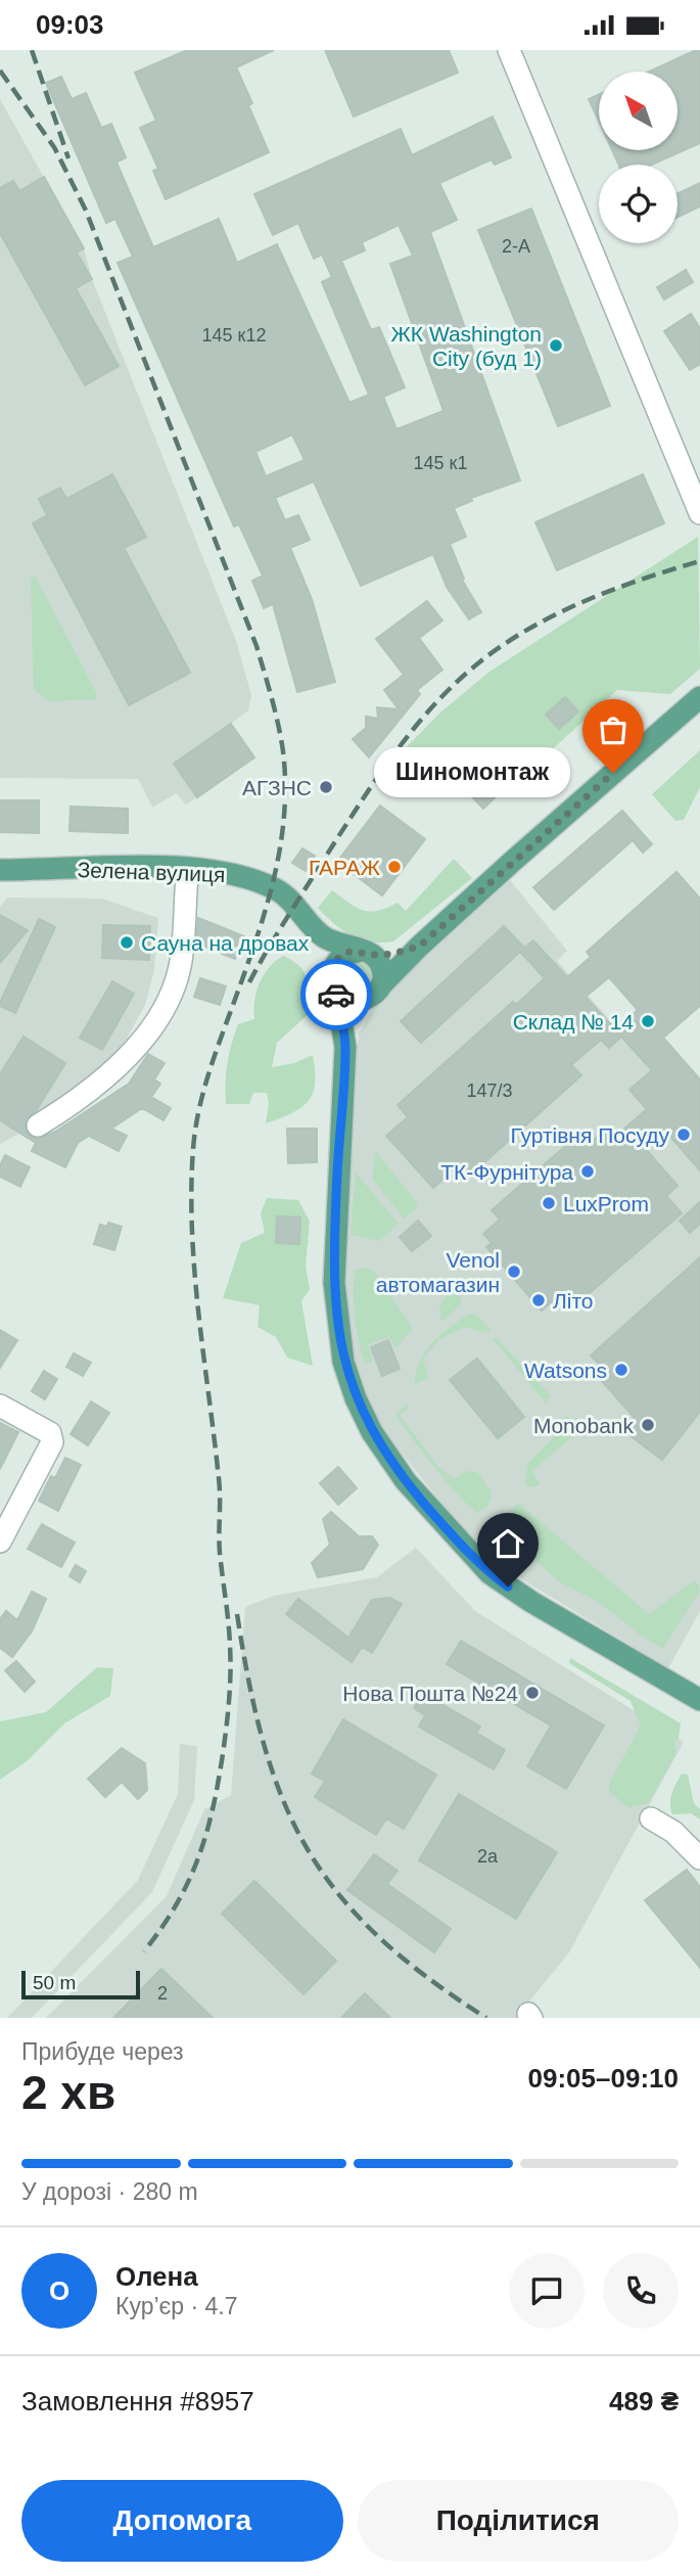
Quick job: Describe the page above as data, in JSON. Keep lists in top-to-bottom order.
{
  "streets": {
    "main road": ["Зелена вулиця"]
  },
  "places": [
    "ЖК Washington City (буд 1)",
    "Шиномонтаж",
    "АГЗНС",
    "ГАРАЖ",
    "Сауна на дровах",
    "Склад № 14",
    "Гуртівня Посуду",
    "ТК-Фурнітура",
    "LuxProm",
    "Venol автомагазин",
    "Літо",
    "Watsons",
    "Monobank",
    "Нова Пошта №24"
  ],
  "house_numbers": [
    "2-А",
    "145 к12",
    "145 к1",
    "147/3",
    "2а",
    "2"
  ],
  "scale_bar": "50 m",
  "north": "top left",
  "page": {
    "status": "09:03",
    "bubble": "Шиномонтаж",
    "scale": "50 m",
    "heading": ["2 хв", "Прибуде через", "09:05–09:10"],
    "panel": [
      "Олена",
      "Кур’єр · 4.7",
      "Замовлення #8957",
      "489 ₴"
    ],
    "bar": "У дорозі · 280 m",
    "round": "О",
    "buttons": ["Допомога", "Поділитися"]
  }
}
